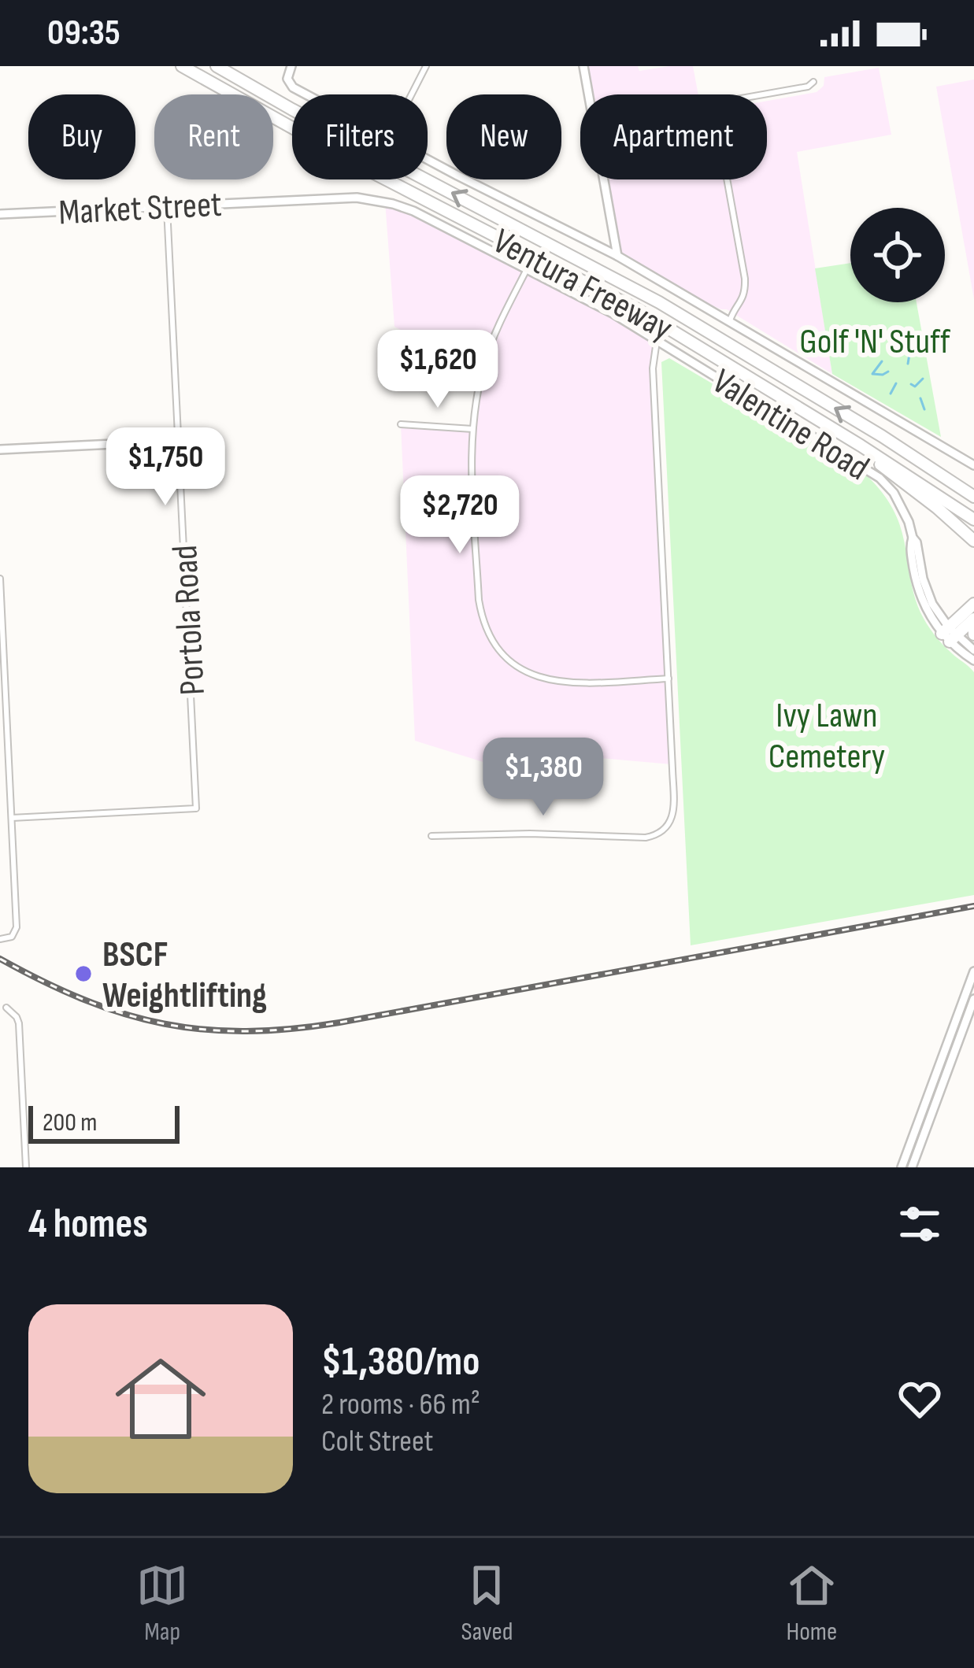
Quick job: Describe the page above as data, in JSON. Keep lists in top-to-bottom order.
{
  "streets": {
    "highway": ["Ventura Freeway"],
    "street": ["Market Street", "Valentine Road", "Portola Road"]
  },
  "crossings": [
    ["Market Street", "Valentine Road"],
    ["Market Street", "Portola Road"]
  ],
  "parks": ["Golf 'N' Stuff", "Ivy Lawn Cemetery"],
  "places": ["BSCF Weightlifting"],
  "scale_bar": "200 m",
  "page": {
    "status": "09:35",
    "chip": [
      "Buy",
      "Rent",
      "Filters",
      "New",
      "Apartment"
    ],
    "price": [
      "$1,620",
      "$1,750",
      "$2,720",
      "$1,380"
    ],
    "scale": "200 m",
    "heading": "4 homes",
    "list": [
      {
        "name": "$1,380/mo",
        "note": "2 rooms · 66 m² · Colt Street"
      }
    ],
    "tabs": ["Map", "Saved", "Home"]
  }
}
